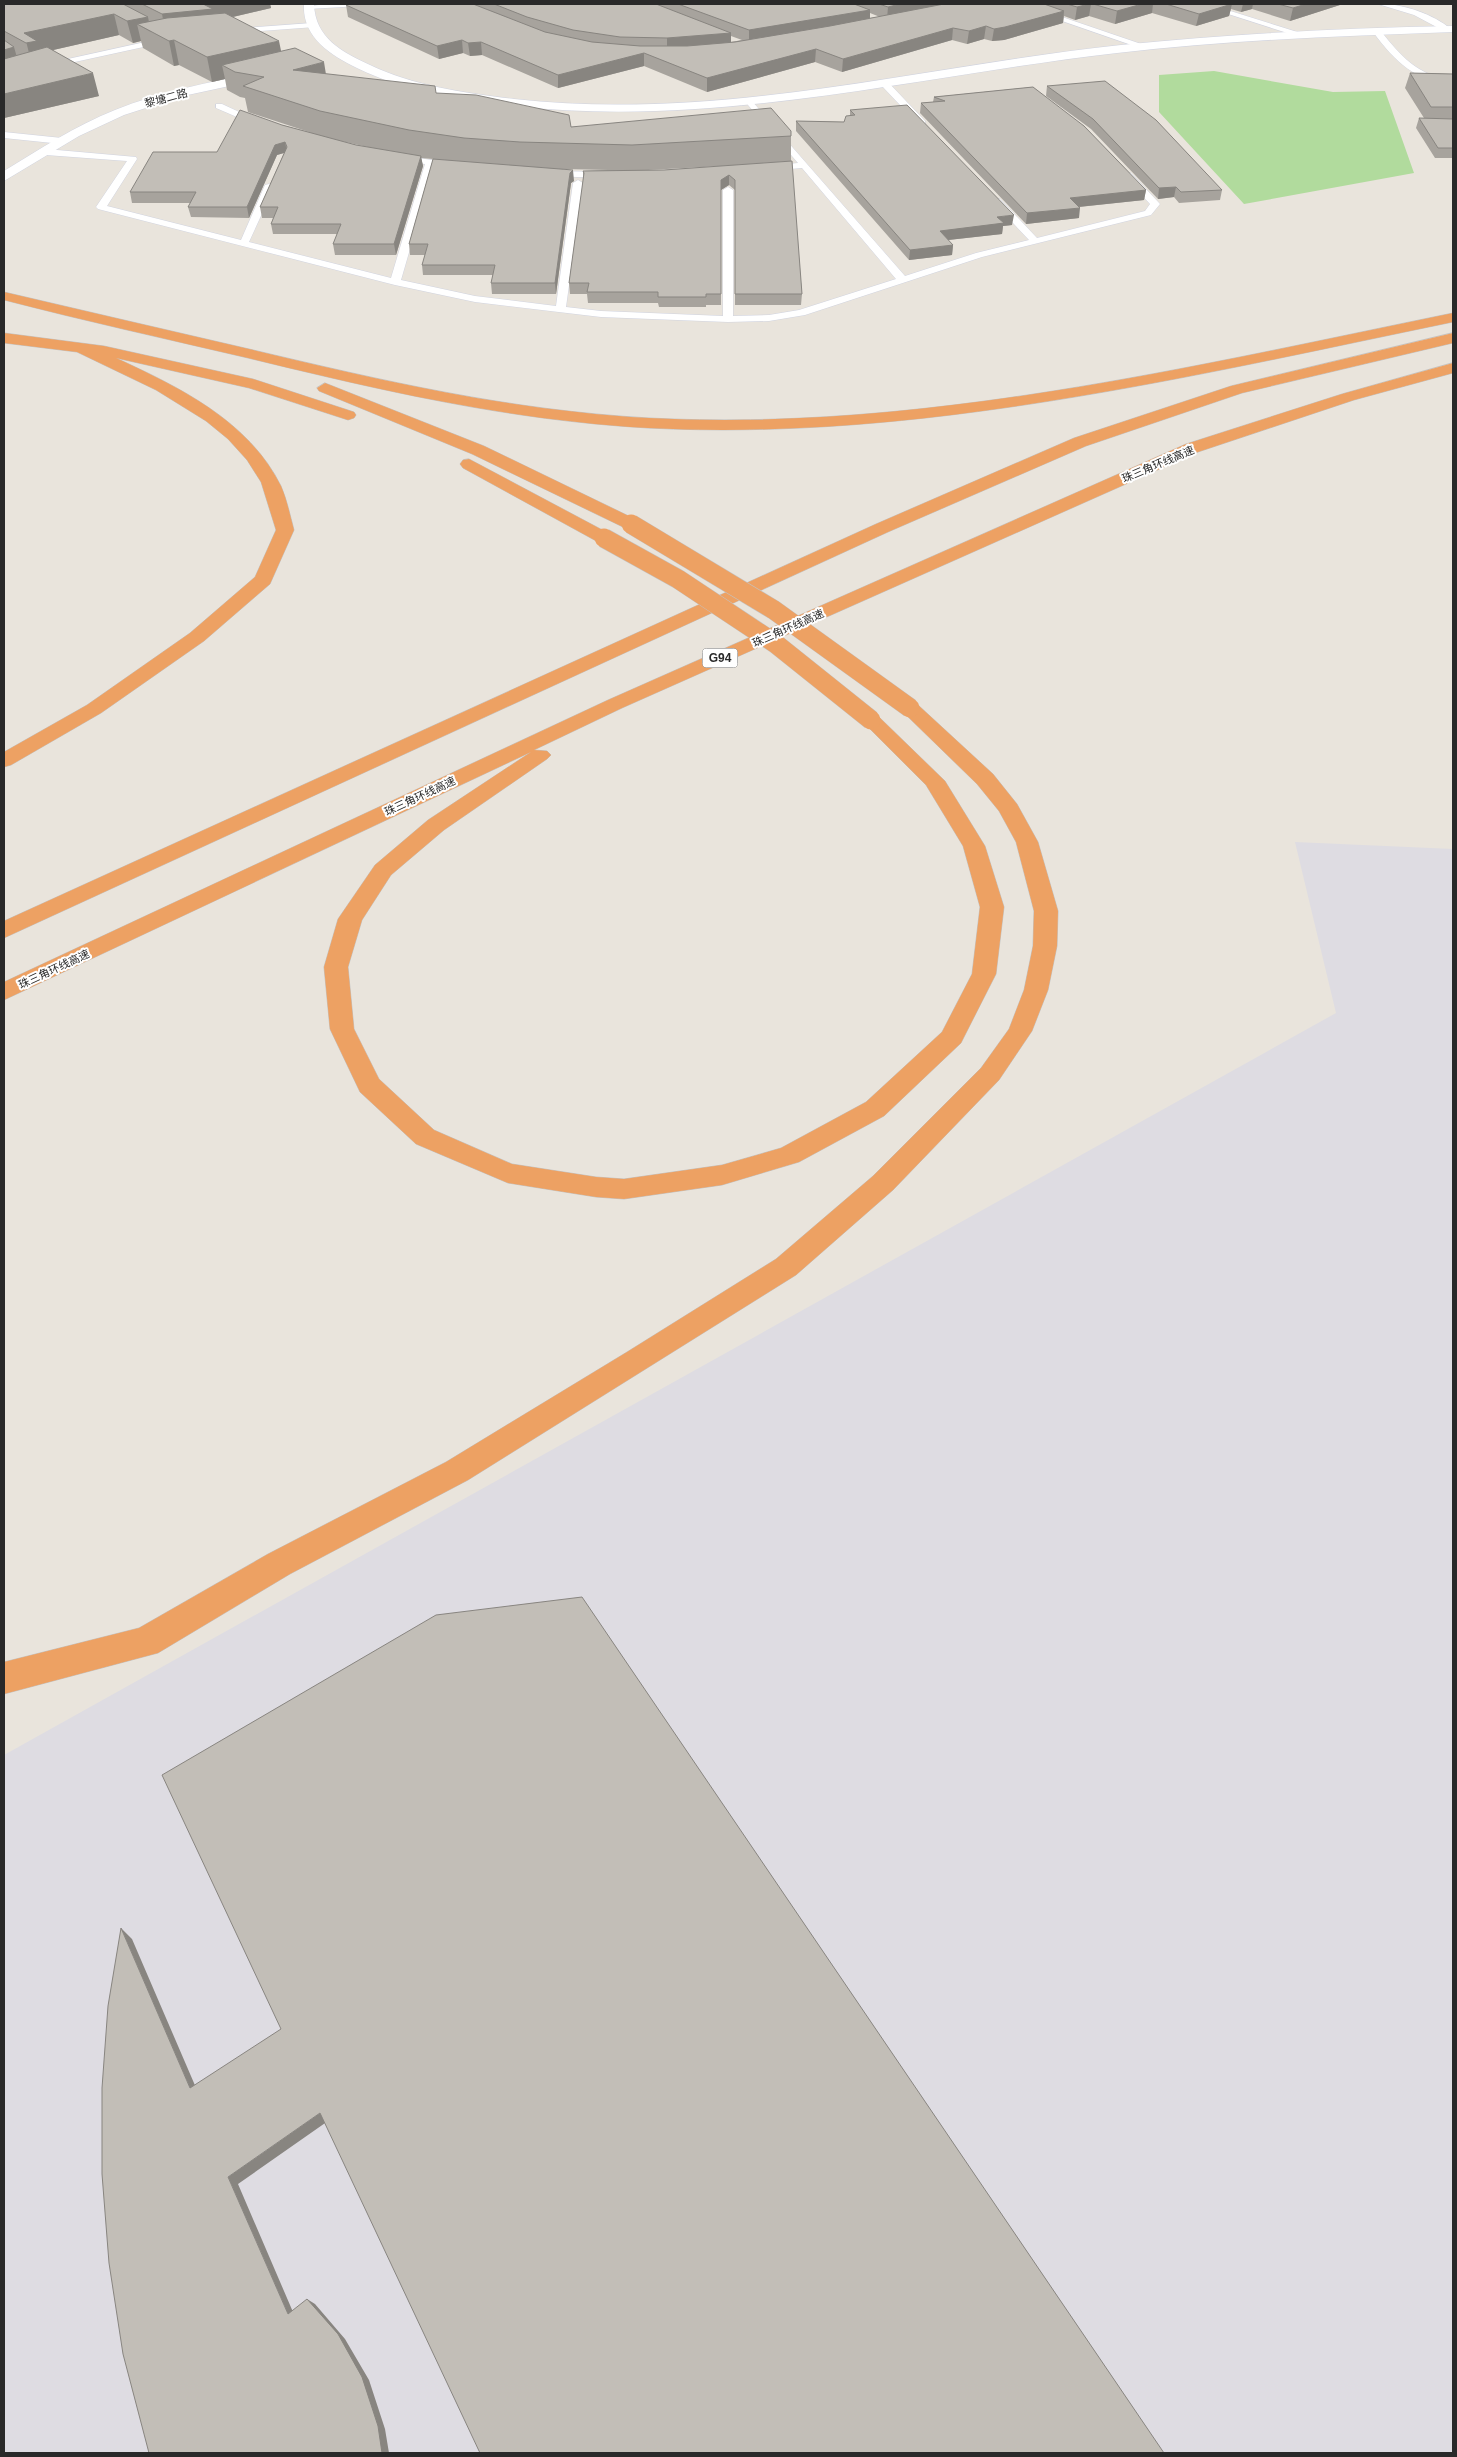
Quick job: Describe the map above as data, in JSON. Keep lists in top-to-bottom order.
{
  "streets": {
    "highway": ["珠三角环线高速", "G94"],
    "street": ["黎塘二路"]
  }
}
